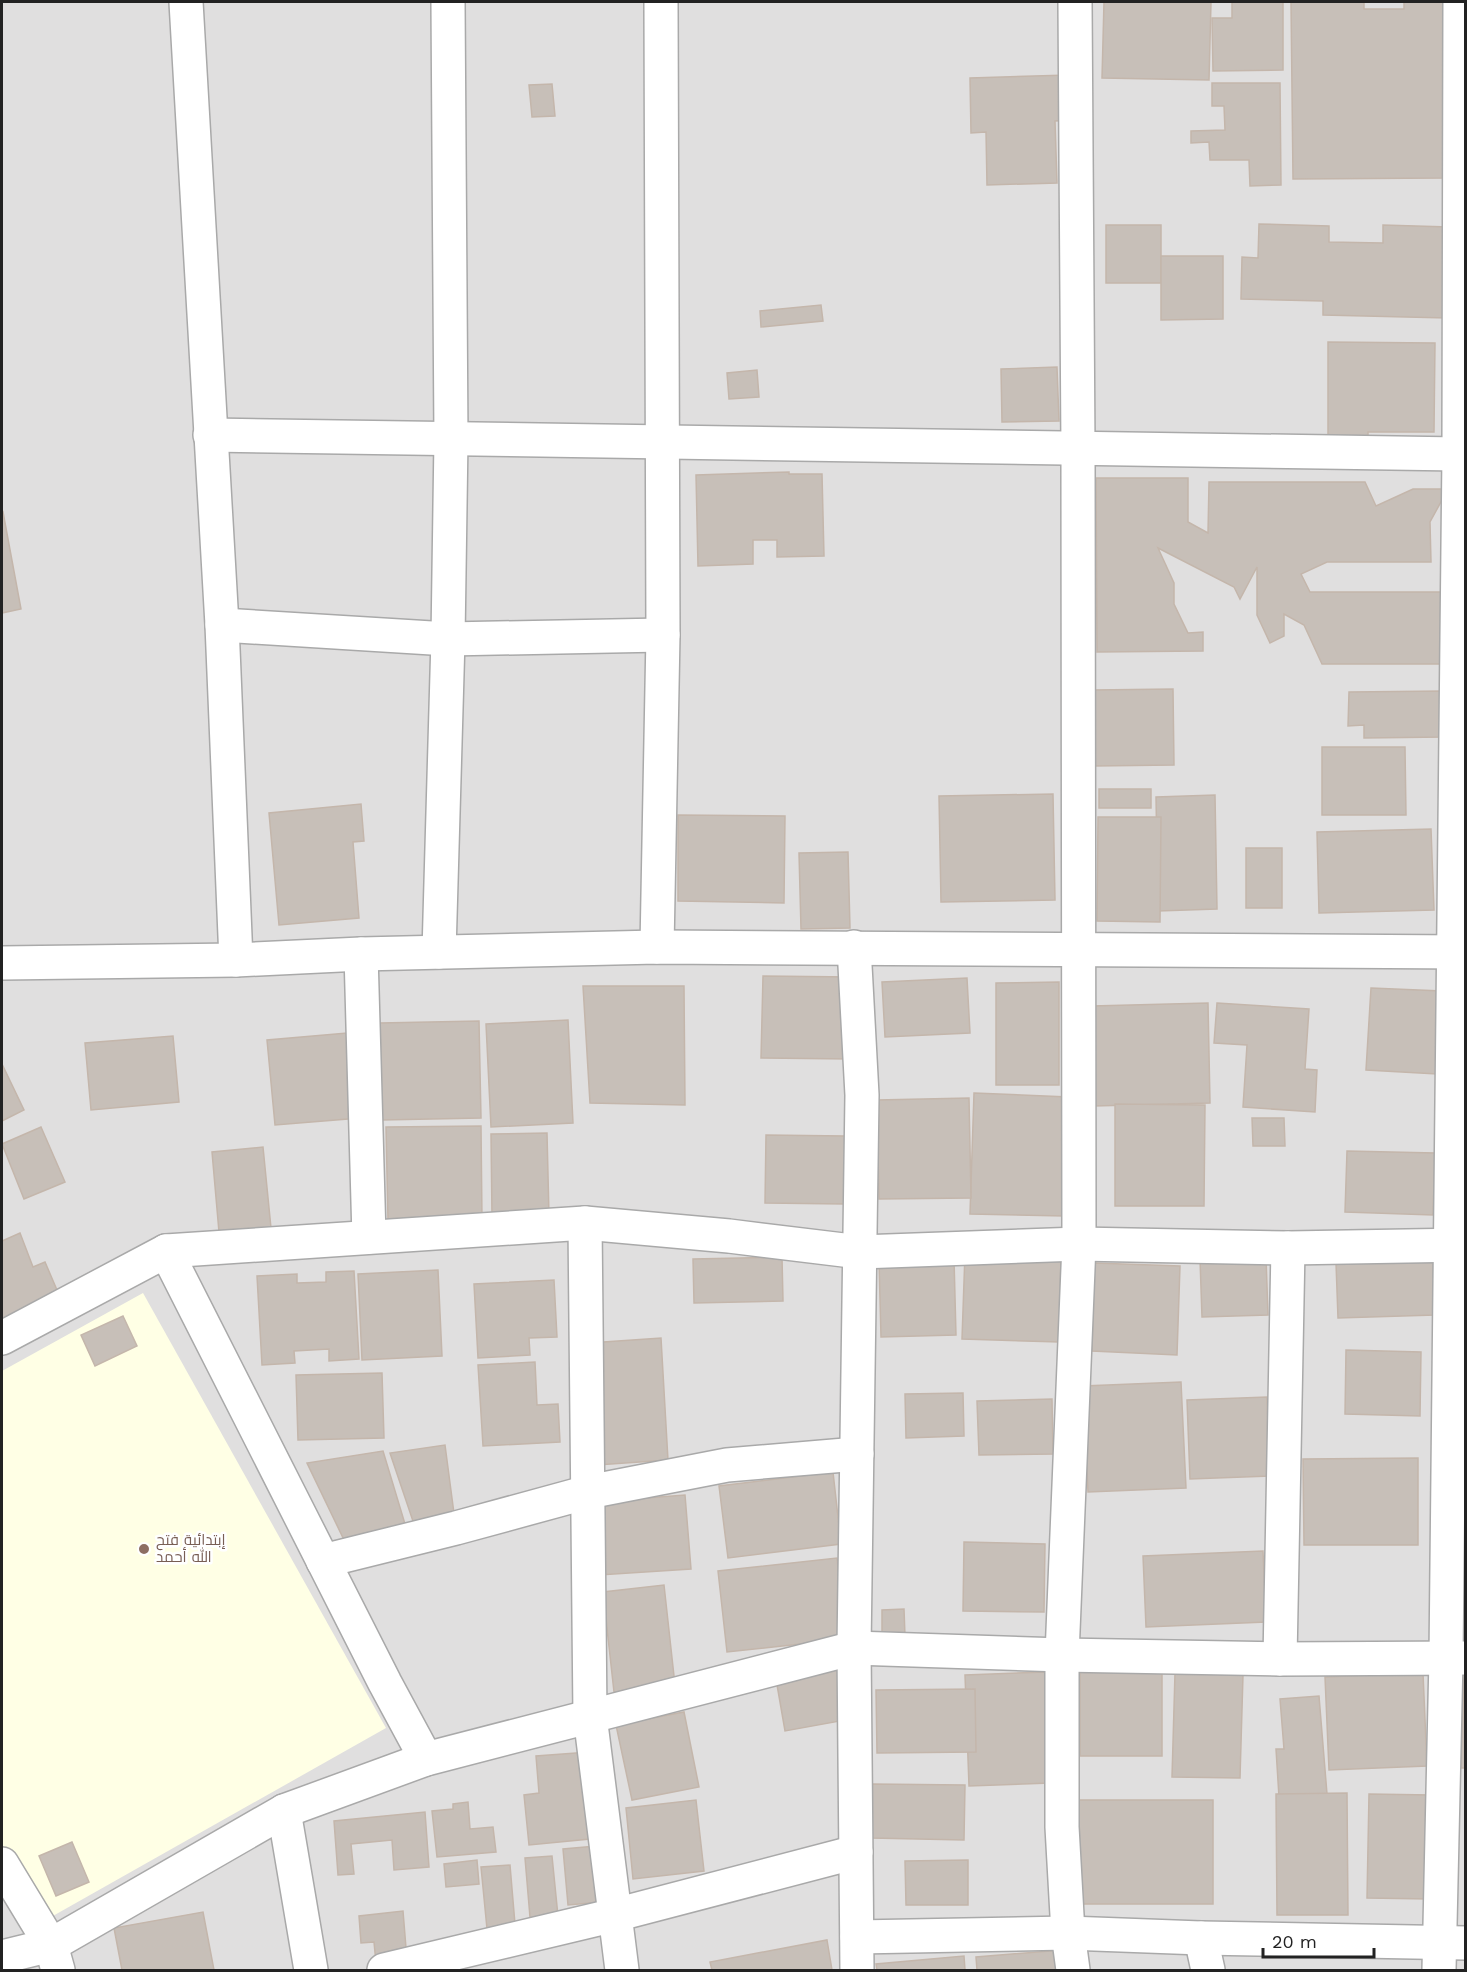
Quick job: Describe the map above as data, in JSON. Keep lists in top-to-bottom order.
{
  "places": ["إبتدائية فتح الله أحمد"],
  "scale_bar": "20 m"
}
